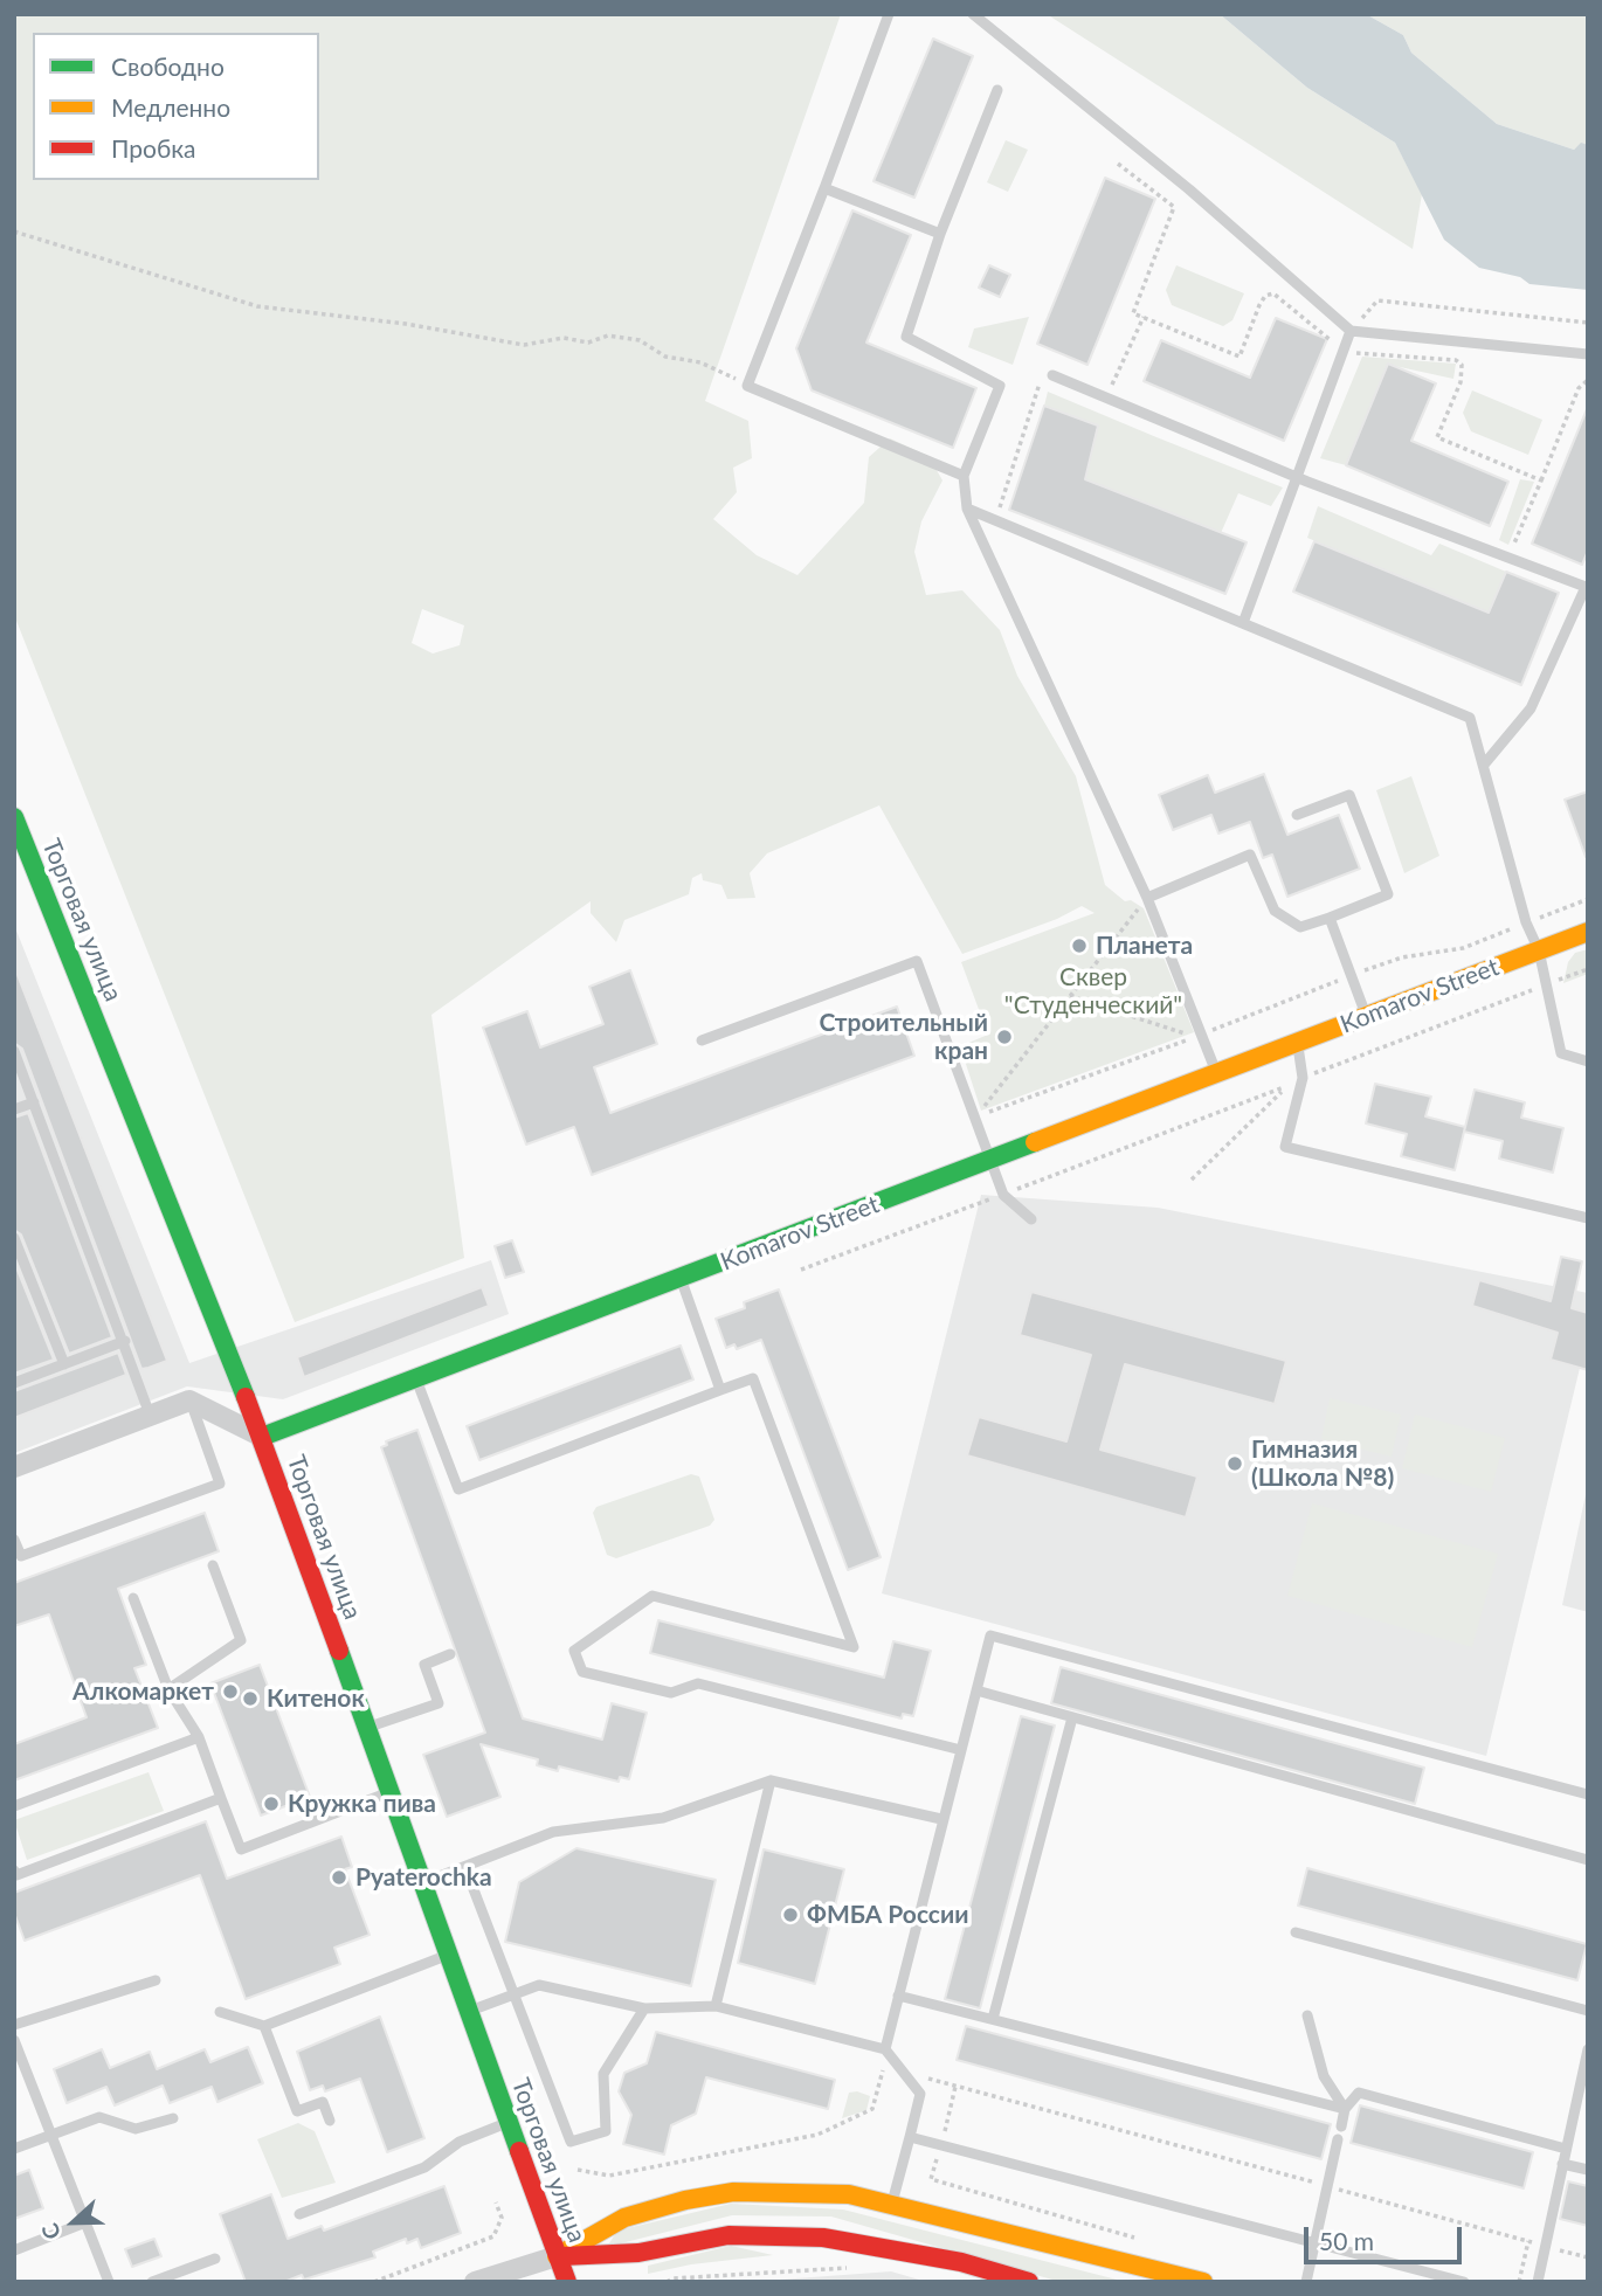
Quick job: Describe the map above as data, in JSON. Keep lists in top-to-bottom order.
{
  "streets": {
    "street": ["Торговая улица", "Komarov Street"]
  },
  "crossings": [
    ["Торговая улица", "Komarov Street"]
  ],
  "parks": ["Сквер \"Студенческий\""],
  "places": [
    "Планета",
    "Строительный кран",
    "Гимназия (Школа №8)",
    "Алкомаркет",
    "Китенок",
    "Кружка пива",
    "Pyaterochka",
    "ФМБА России"
  ],
  "legend": ["Свободно", "Медленно", "Пробка"],
  "scale_bar": "50 m",
  "north": "left"
}
